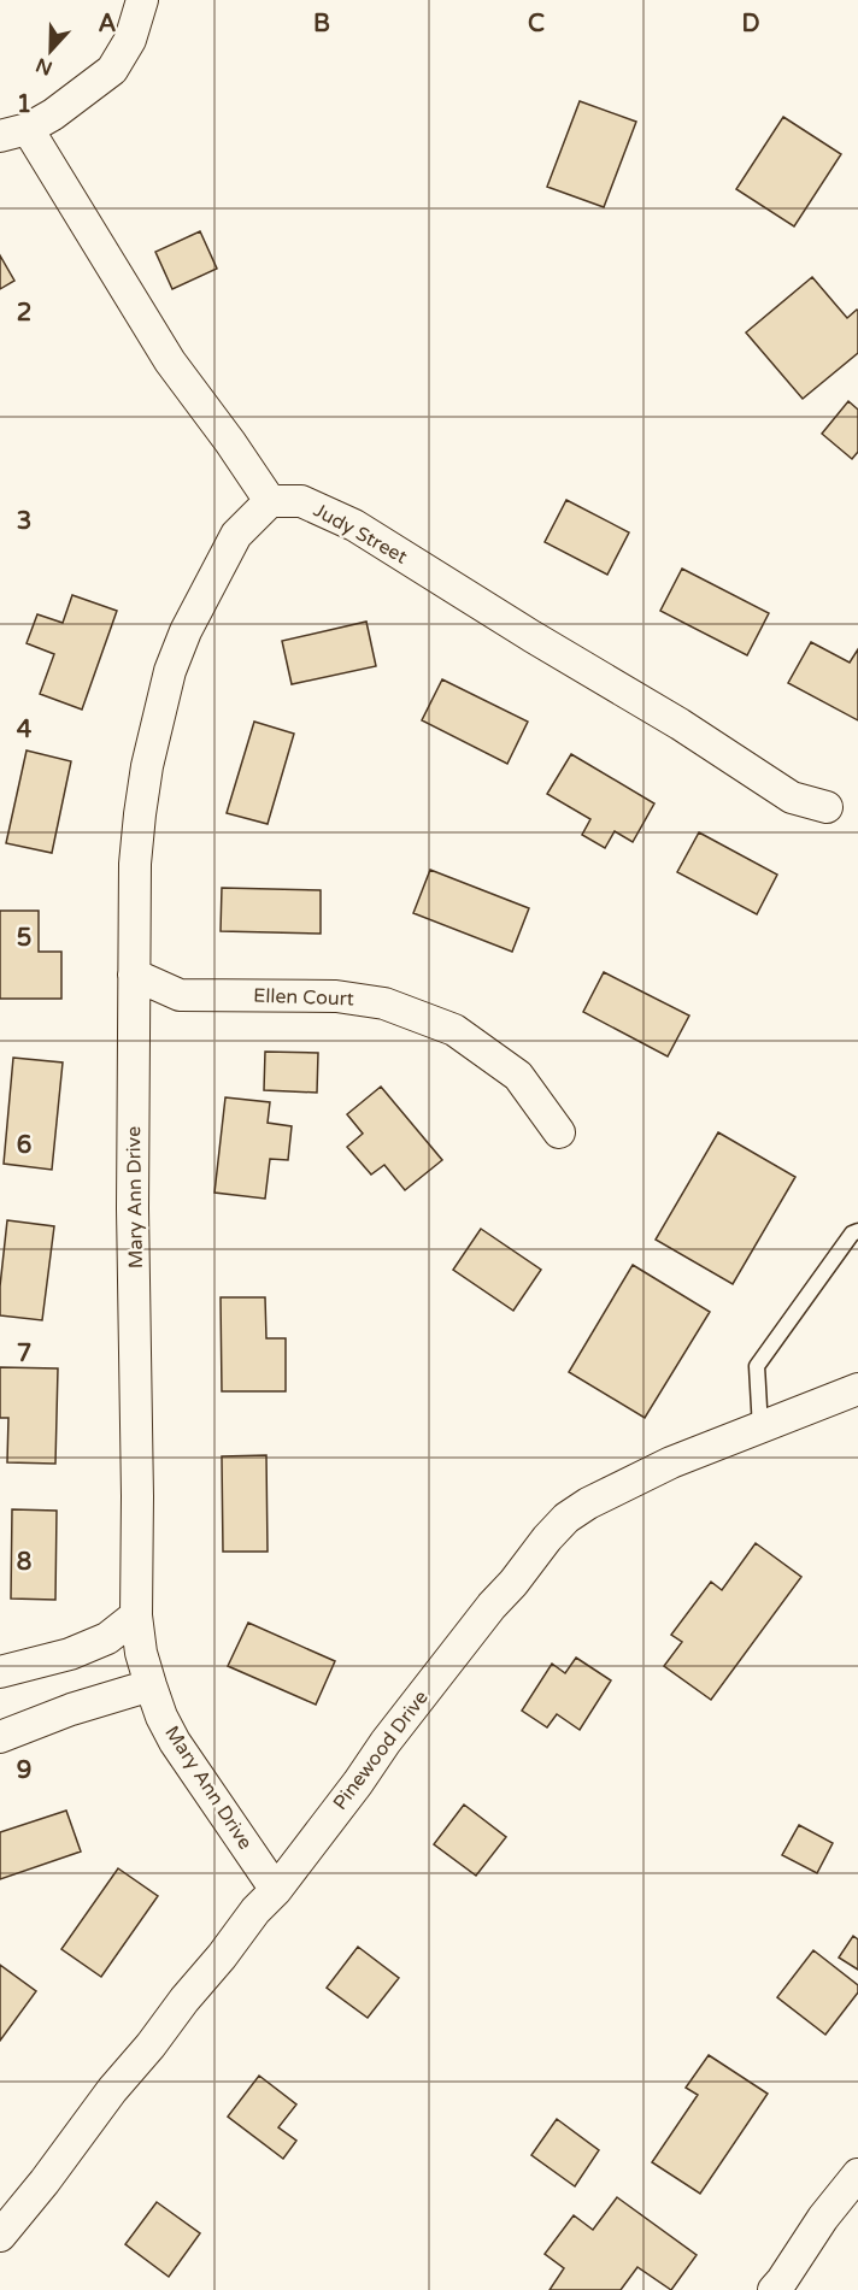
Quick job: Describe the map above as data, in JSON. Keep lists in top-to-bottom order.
{
  "streets": {
    "street": [
      "Judy Street",
      "Ellen Court",
      "Mary Ann Drive",
      "Pinewood Drive"
    ]
  },
  "crossings": [
    ["Judy Street", "Mary Ann Drive"],
    ["Ellen Court", "Mary Ann Drive"],
    ["Mary Ann Drive", "Pinewood Drive"]
  ],
  "north": "bottom",
  "grid": {
    "columns": [
      "A",
      "B",
      "C",
      "D"
    ],
    "rows": [
      "1",
      "2",
      "3",
      "4",
      "5",
      "6",
      "7",
      "8",
      "9"
    ]
  }
}
